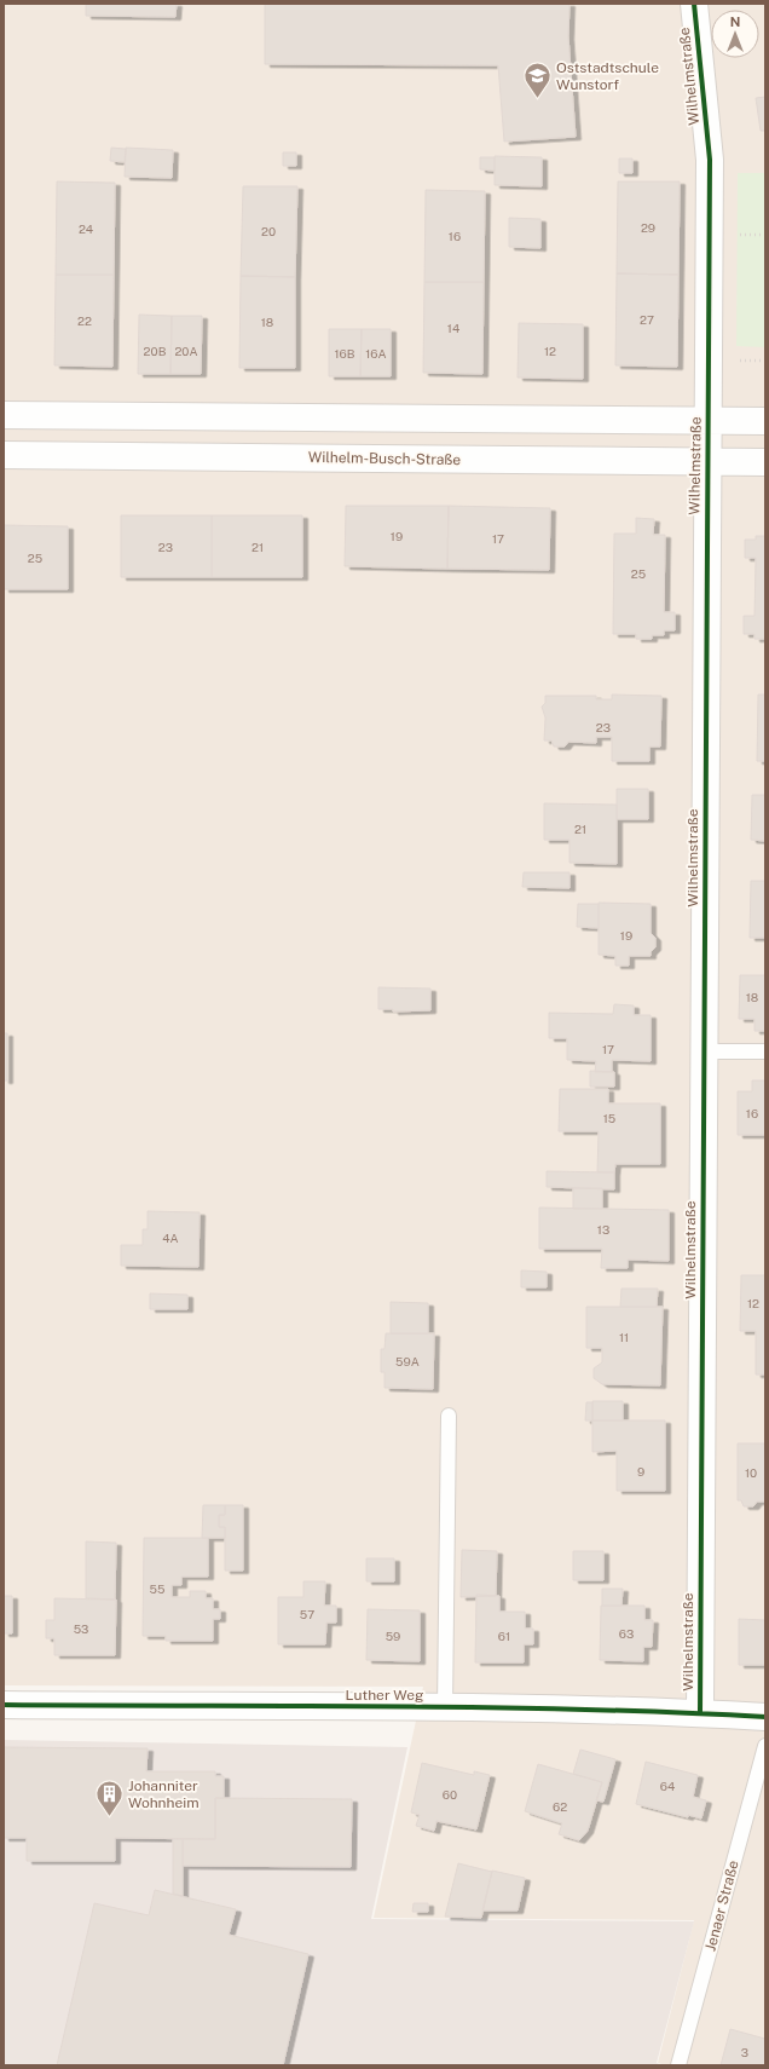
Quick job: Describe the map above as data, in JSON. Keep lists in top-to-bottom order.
{
  "streets": {
    "street": ["Wilhelmstraße", "Wilhelm-Busch-Straße", "Luther Weg"],
    "lane": ["Jenaer Straße"]
  },
  "crossings": [
    ["Wilhelmstraße", "Wilhelm-Busch-Straße"],
    ["Wilhelmstraße", "Luther Weg"]
  ],
  "places": {
    "school or university": ["Oststadtschule Wunstorf"],
    "building": ["Johanniter Wohnheim"]
  },
  "house_numbers": [
    "29",
    "24",
    "20",
    "16",
    "27",
    "22",
    "18",
    "14",
    "20B",
    "20A",
    "12",
    "16B",
    "16A",
    "19",
    "17",
    "23",
    "21",
    "25",
    "25",
    "23",
    "21",
    "19",
    "18",
    "17",
    "16",
    "15",
    "13",
    "4A",
    "12",
    "11",
    "59A",
    "9",
    "10",
    "55",
    "57",
    "53",
    "63",
    "59",
    "61",
    "64",
    "60",
    "62",
    "3"
  ],
  "north": "top"
}
